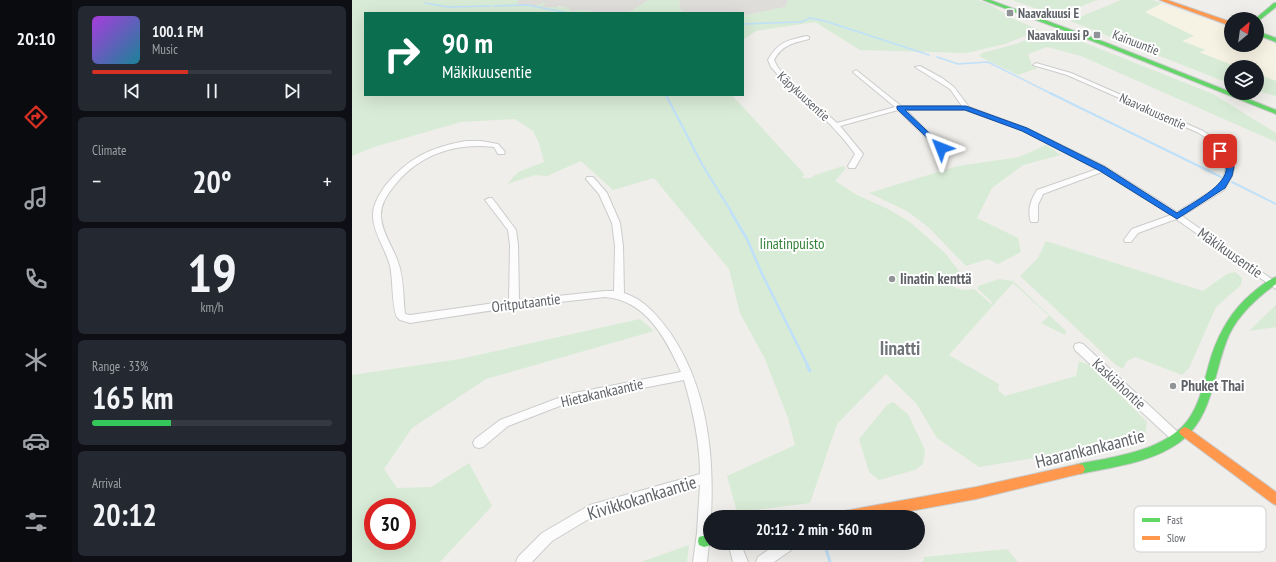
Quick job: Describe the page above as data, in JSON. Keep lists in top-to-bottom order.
{
  "streets": {
    "main road": ["Kainuuntie", "Kaskiahontie", "Haarankankaantie"],
    "street": [
      "Käpykuusentie",
      "Naavakuusentie",
      "Mäkikuusentie",
      "Oritputaantie",
      "Hietakankaantie",
      "Kivikkokankaantie"
    ]
  },
  "crossings": [
    ["Käpykuusentie", "Mäkikuusentie"],
    ["Naavakuusentie", "Mäkikuusentie"],
    ["Mäkikuusentie", "Haarankankaantie"],
    ["Oritputaantie", "Hietakankaantie"],
    ["Oritputaantie", "Kivikkokankaantie"],
    ["Kaskiahontie", "Haarankankaantie"]
  ],
  "districts": ["Iinatti"],
  "parks": ["Iinatinpuisto"],
  "places": {
    "transit": ["Naavakuusi E", "Naavakuusi P"],
    "other": ["Iinatin kenttä", "Phuket Thai"]
  },
  "legend": ["Fast", "Slow"],
  "north": "top right",
  "page": {
    "tabs": "20:10",
    "turn": ["90 m", "Mäkikuusentie"],
    "song": ["100.1 FM", "Music"],
    "tile": [
      "Climate",
      ["19", "km/h"],
      ["Range · 33%", "165 km"],
      ["Arrival", "20:12"]
    ],
    "heat": ["−", "20°", "+"],
    "limit": "30",
    "trip": "20:12 · 2 min · 560 m"
  }
}
